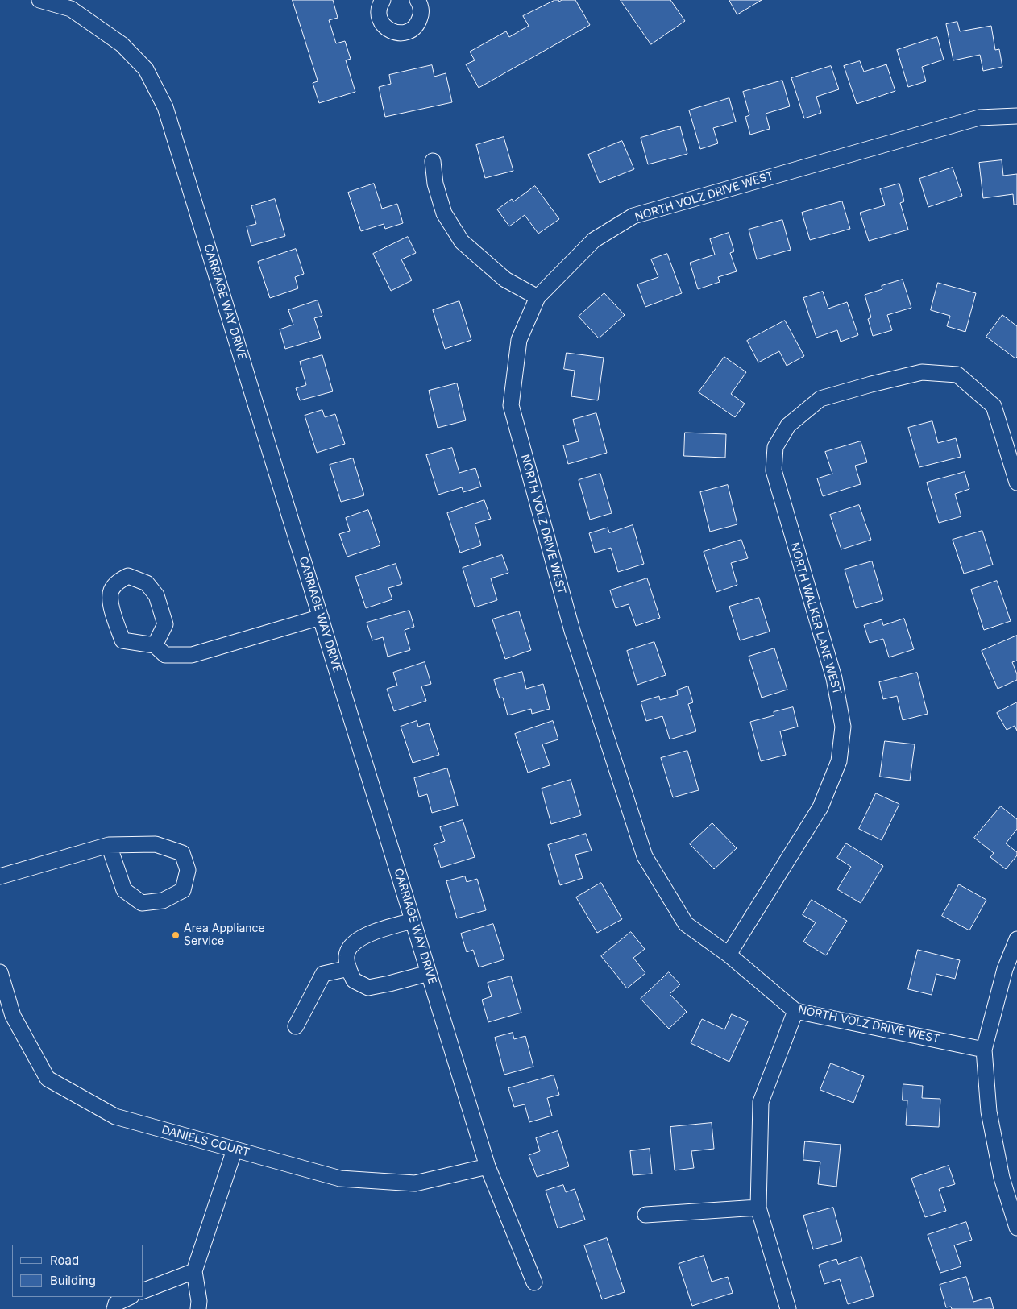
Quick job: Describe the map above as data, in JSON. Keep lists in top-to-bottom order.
{
  "streets": {
    "street": [
      "NORTH VOLZ DRIVE WEST",
      "CARRIAGE WAY DRIVE",
      "NORTH WALKER LANE WEST",
      "DANIELS COURT"
    ]
  },
  "crossings": [
    ["NORTH VOLZ DRIVE WEST", "NORTH WALKER LANE WEST"],
    ["CARRIAGE WAY DRIVE", "DANIELS COURT"]
  ],
  "places": ["Area Appliance Service"],
  "legend": ["Road", "Building"]
}
